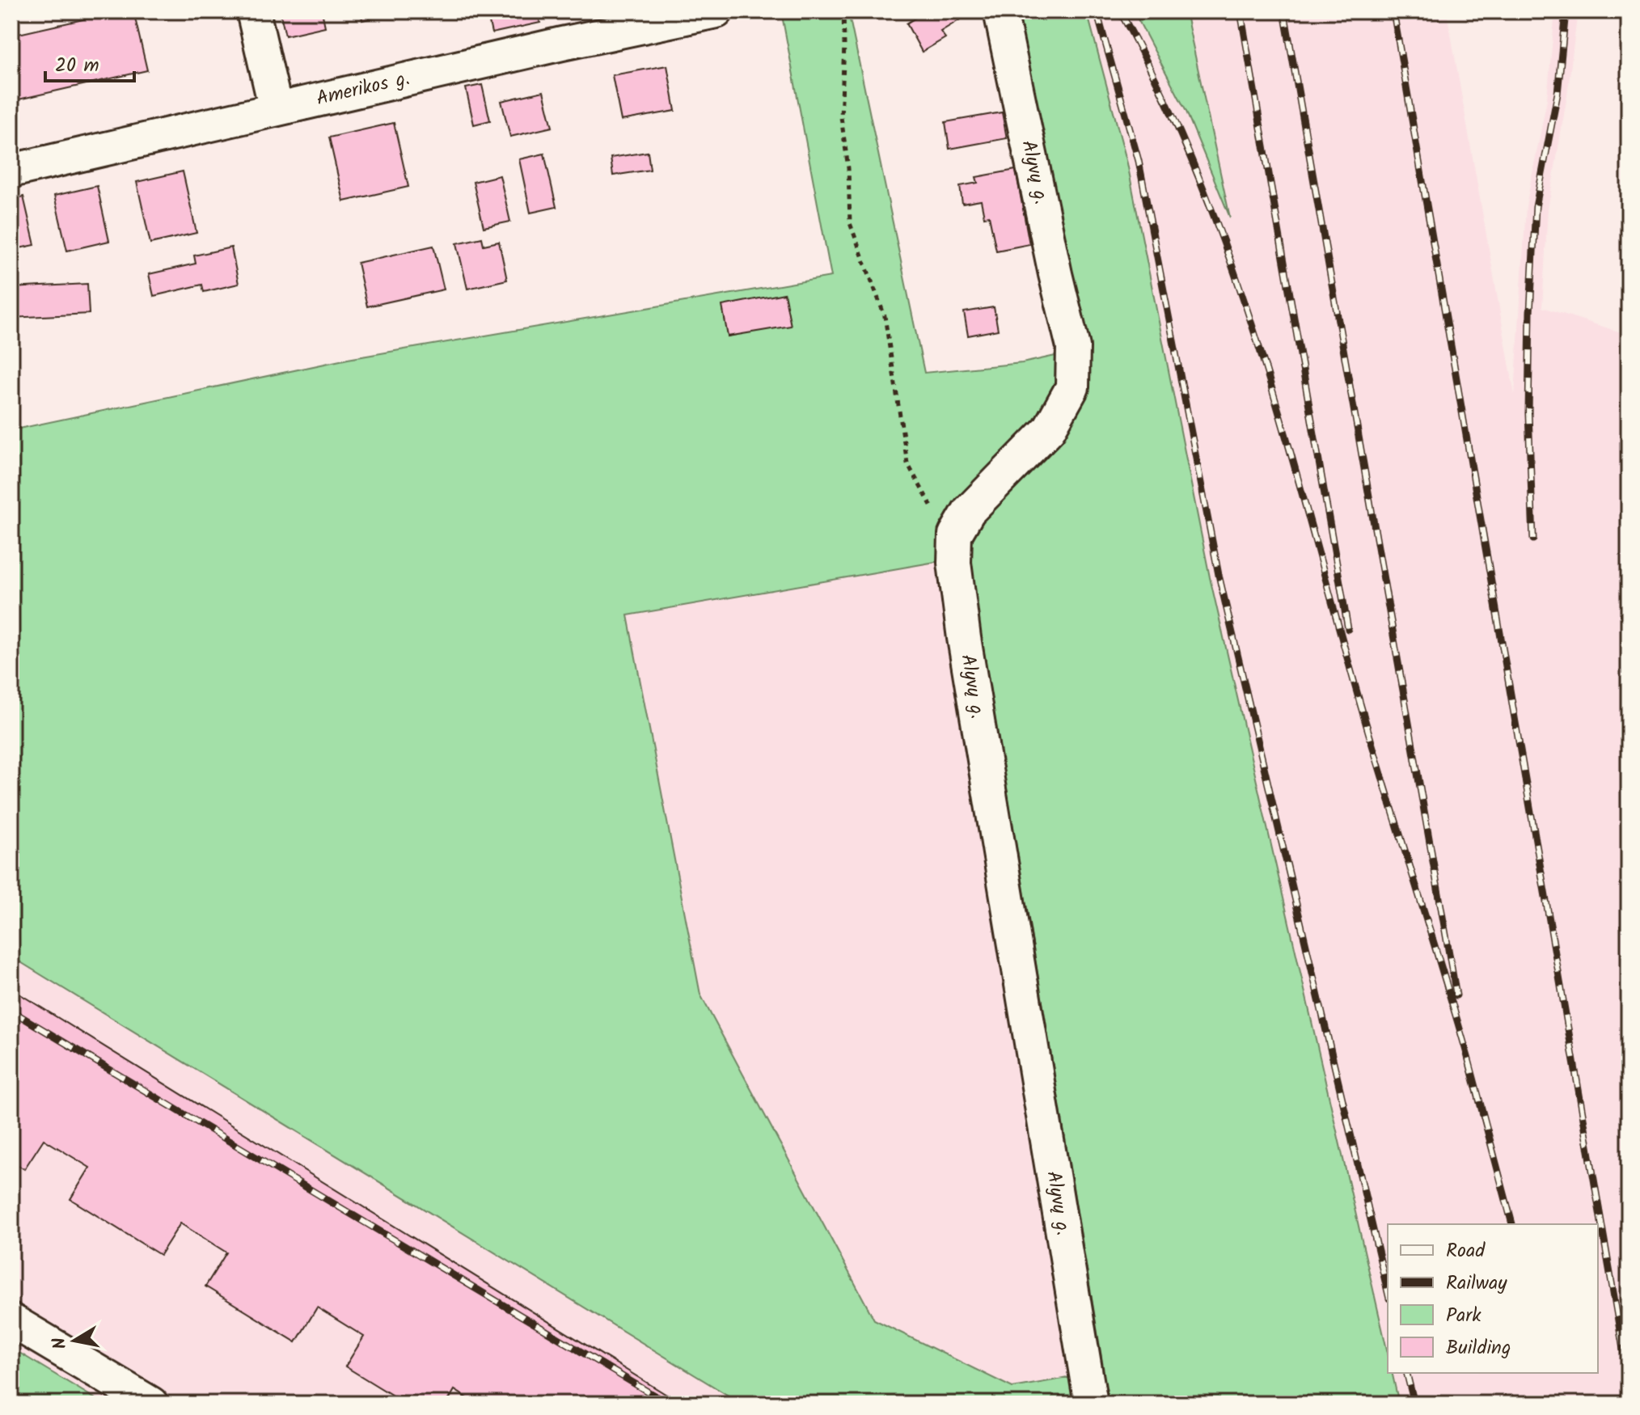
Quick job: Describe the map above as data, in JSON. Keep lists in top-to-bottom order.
{
  "streets": {
    "street": ["Amerikos g.", "Alyvų g."]
  },
  "legend": [
    "Road",
    "Railway",
    "Park",
    "Building"
  ],
  "scale_bar": "20 m",
  "north": "left"
}
